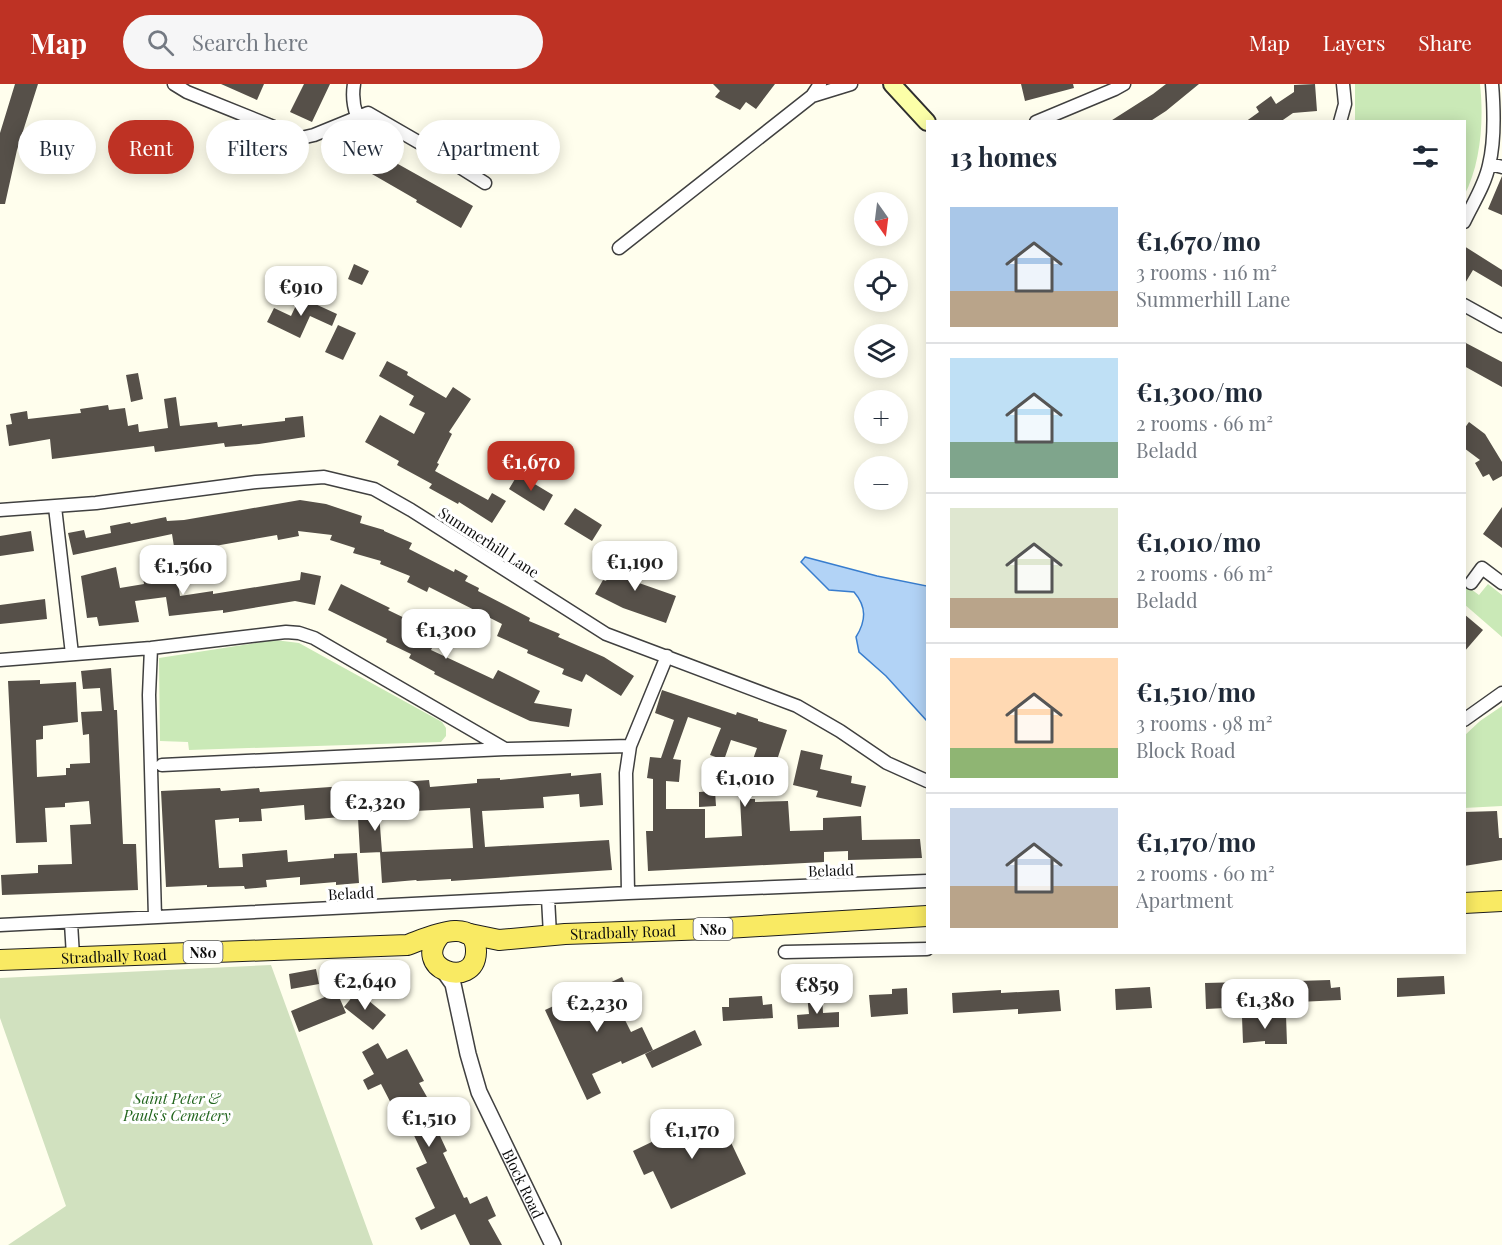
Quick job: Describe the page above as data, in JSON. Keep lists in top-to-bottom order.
{
  "streets": {
    "main road": ["N80", "Stradbally Road"],
    "street": ["Summerhill Lane", "Beladd", "Block Road"]
  },
  "crossings": [
    ["N80", "Stradbally Road"],
    ["Stradbally Road", "Block Road"]
  ],
  "parks": ["Saint Peter & Pauls's Cemetery"],
  "north": "bottom",
  "page": {
    "header": "Map",
    "search": "Search here",
    "nav": ["Map", "Layers", "Share"],
    "chip": [
      "Buy",
      "Rent",
      "Filters",
      "New",
      "Apartment"
    ],
    "heading": "13 homes",
    "map_buttons": ["+", "−"],
    "list": [
      {
        "name": "€1,670/mo",
        "note": "3 rooms · 116 m² · Summerhill Lane"
      },
      {
        "name": "€1,300/mo",
        "note": "2 rooms · 66 m² · Beladd"
      },
      {
        "name": "€1,010/mo",
        "note": "2 rooms · 66 m² · Beladd"
      },
      {
        "name": "€1,510/mo",
        "note": "3 rooms · 98 m² · Block Road"
      },
      {
        "name": "€1,170/mo",
        "note": "2 rooms · 60 m² · Apartment"
      }
    ],
    "price": [
      "€910",
      "€1,670",
      "€1,190",
      "€1,560",
      "€1,300",
      "€1,010",
      "€2,320",
      "€2,640",
      "€859",
      "€1,380",
      "€2,230",
      "€1,510",
      "€1,170"
    ]
  }
}
